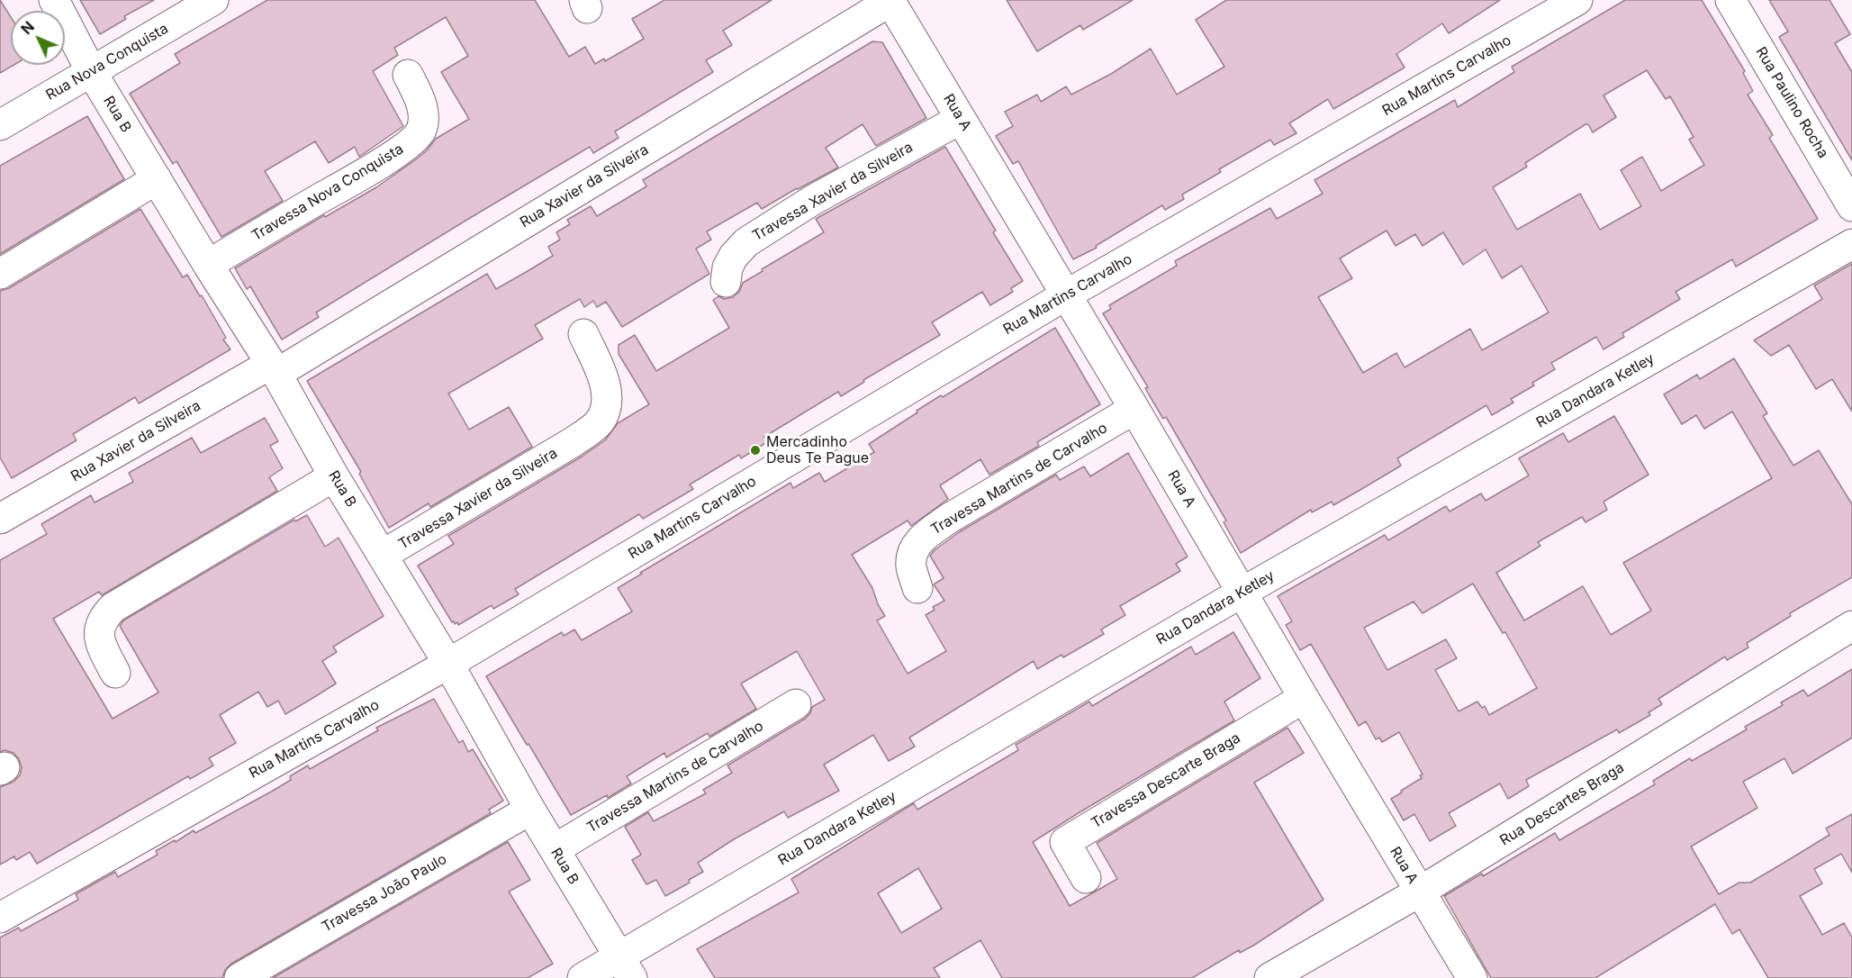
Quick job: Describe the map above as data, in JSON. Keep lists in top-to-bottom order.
{
  "streets": {
    "street": [
      "Rua Nova Conquista",
      "Rua Martins Carvalho",
      "Rua Paulino Rocha",
      "Rua A",
      "Rua B",
      "Rua Xavier da Silveira",
      "Travessa Xavier da Silveira",
      "Travessa Nova Conquista",
      "Rua Dandara Ketley",
      "Travessa Martins de Carvalho",
      "Travessa Descarte Braga",
      "Rua Descartes Braga",
      "Travessa João Paulo"
    ]
  },
  "crossings": [
    ["Rua Nova Conquista", "Rua B"],
    ["Rua Martins Carvalho", "Rua A"],
    ["Rua Martins Carvalho", "Rua B"],
    ["Rua A", "Rua Xavier da Silveira"],
    ["Rua A", "Travessa Xavier da Silveira"],
    ["Rua A", "Rua Dandara Ketley"],
    ["Rua A", "Travessa Martins de Carvalho"],
    ["Rua A", "Travessa Descarte Braga"],
    ["Rua A", "Rua Descartes Braga"],
    ["Rua B", "Rua Xavier da Silveira"],
    ["Rua B", "Travessa Xavier da Silveira"],
    ["Rua B", "Travessa Nova Conquista"],
    ["Rua B", "Rua Dandara Ketley"],
    ["Rua B", "Travessa Martins de Carvalho"],
    ["Rua B", "Travessa João Paulo"]
  ],
  "places": ["Mercadinho Deus Te Pague"],
  "north": "top left"
}
